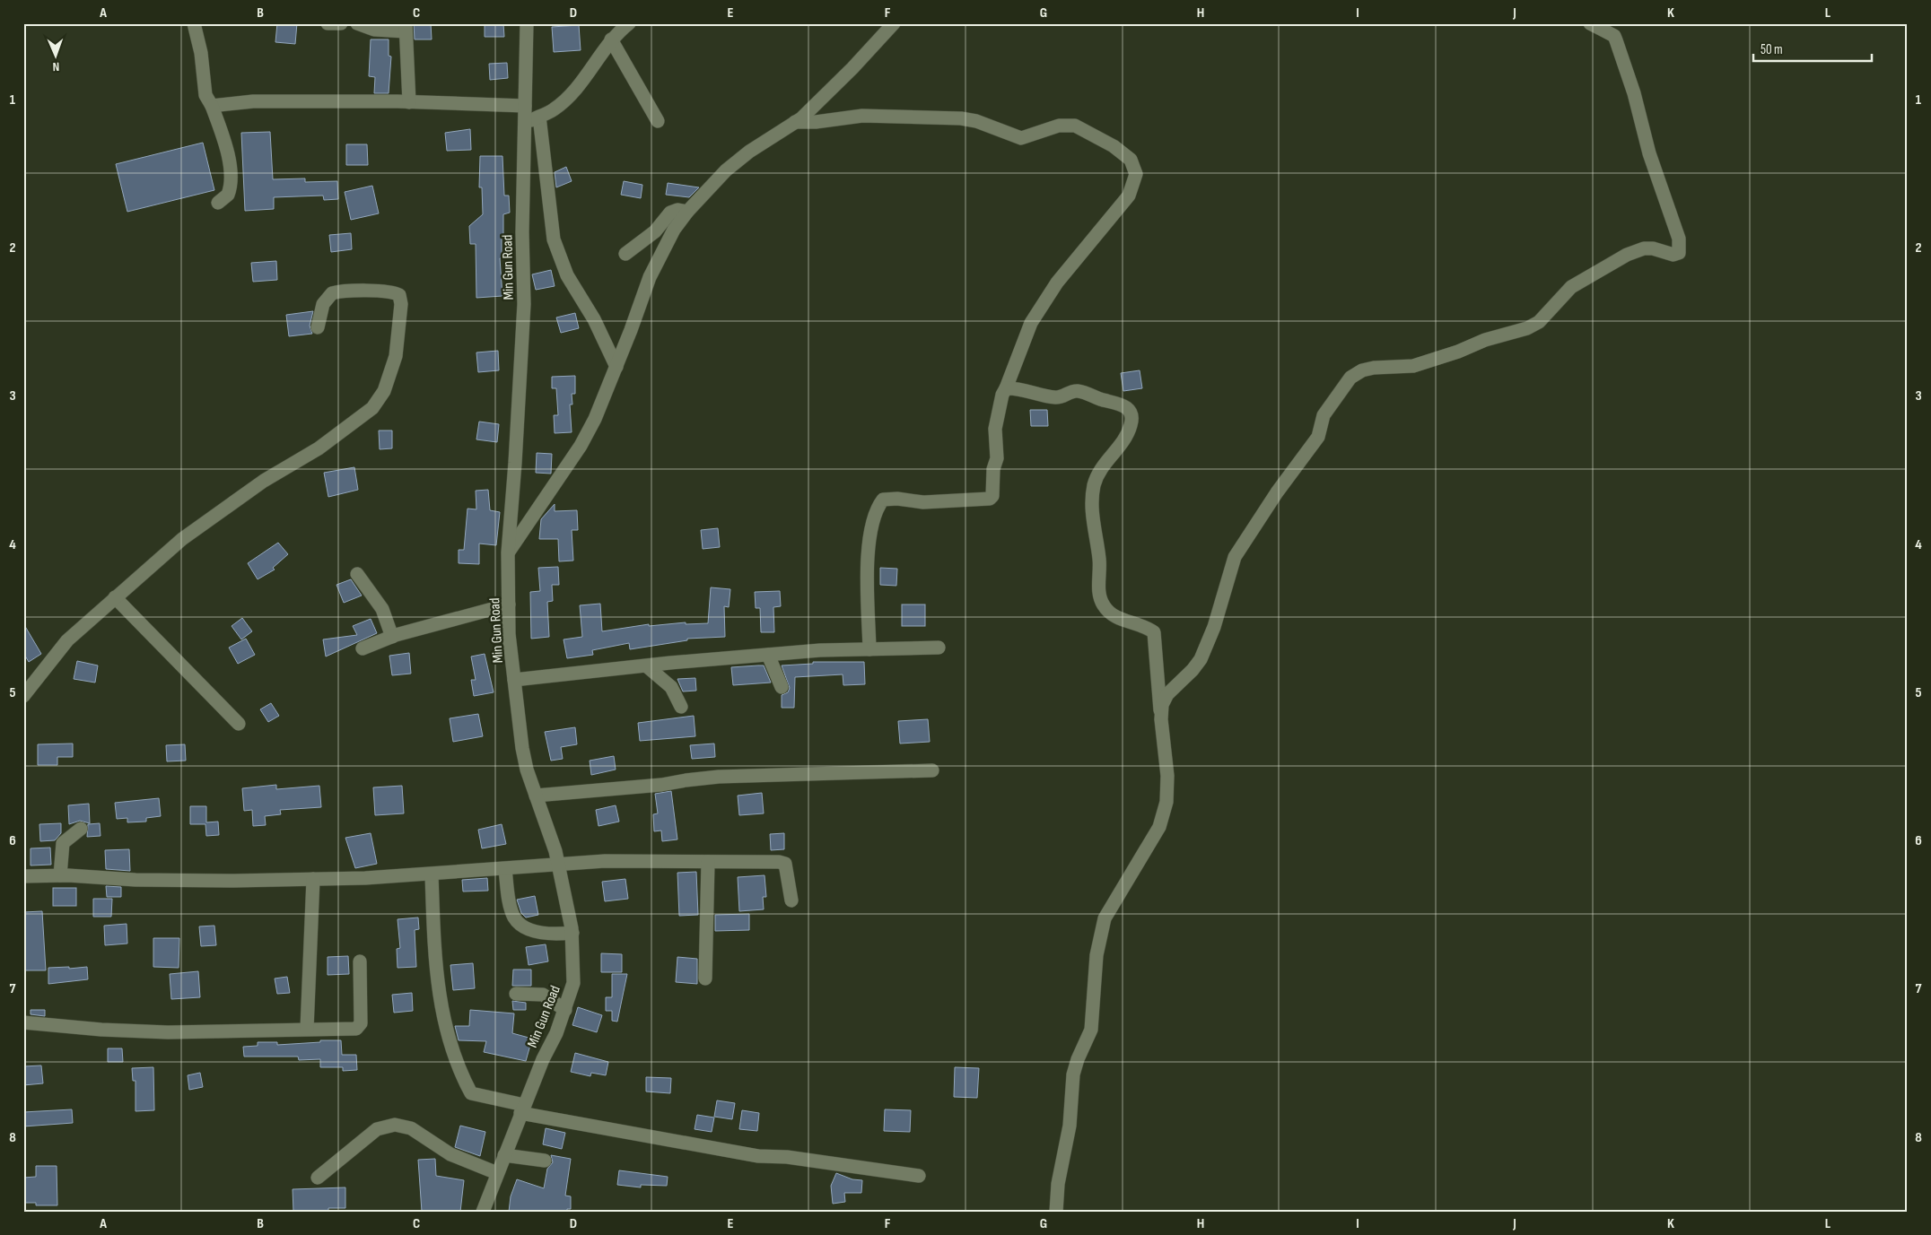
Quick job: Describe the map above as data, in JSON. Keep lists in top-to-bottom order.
{
  "streets": {
    "street": ["Min Gun Road"]
  },
  "scale_bar": "50 m",
  "north": "bottom",
  "grid": {
    "columns": [
      "A",
      "B",
      "C",
      "D",
      "E",
      "F",
      "G",
      "H",
      "I",
      "J",
      "K",
      "L"
    ],
    "rows": [
      "1",
      "2",
      "3",
      "4",
      "5",
      "6",
      "7",
      "8"
    ]
  }
}
